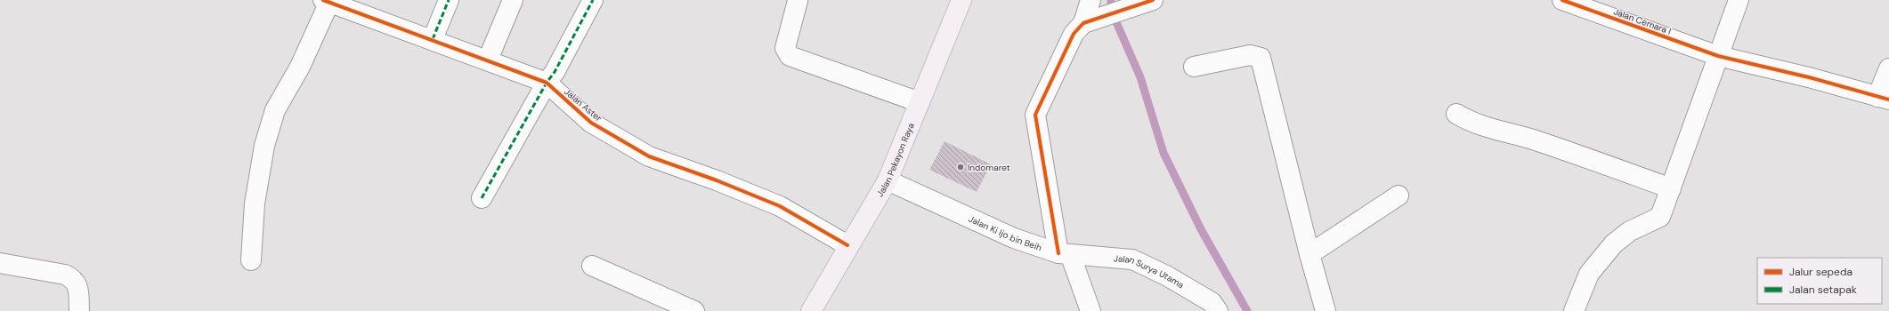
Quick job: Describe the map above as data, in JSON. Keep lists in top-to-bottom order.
{
  "streets": {
    "main road": ["Jalan Pekayon Raya"],
    "street": [
      "Jalan Cemara I",
      "Jalan Aster",
      "Jalan Ki Ijo bin Beih",
      "Jalan Surya Utama"
    ]
  },
  "crossings": [
    ["Jalan Aster", "Jalan Pekayon Raya"],
    ["Jalan Pekayon Raya", "Jalan Ki Ijo bin Beih"],
    ["Jalan Ki Ijo bin Beih", "Jalan Surya Utama"]
  ],
  "places": ["Indomaret"],
  "legend": ["Jalur sepeda", "Jalan setapak"]
}
